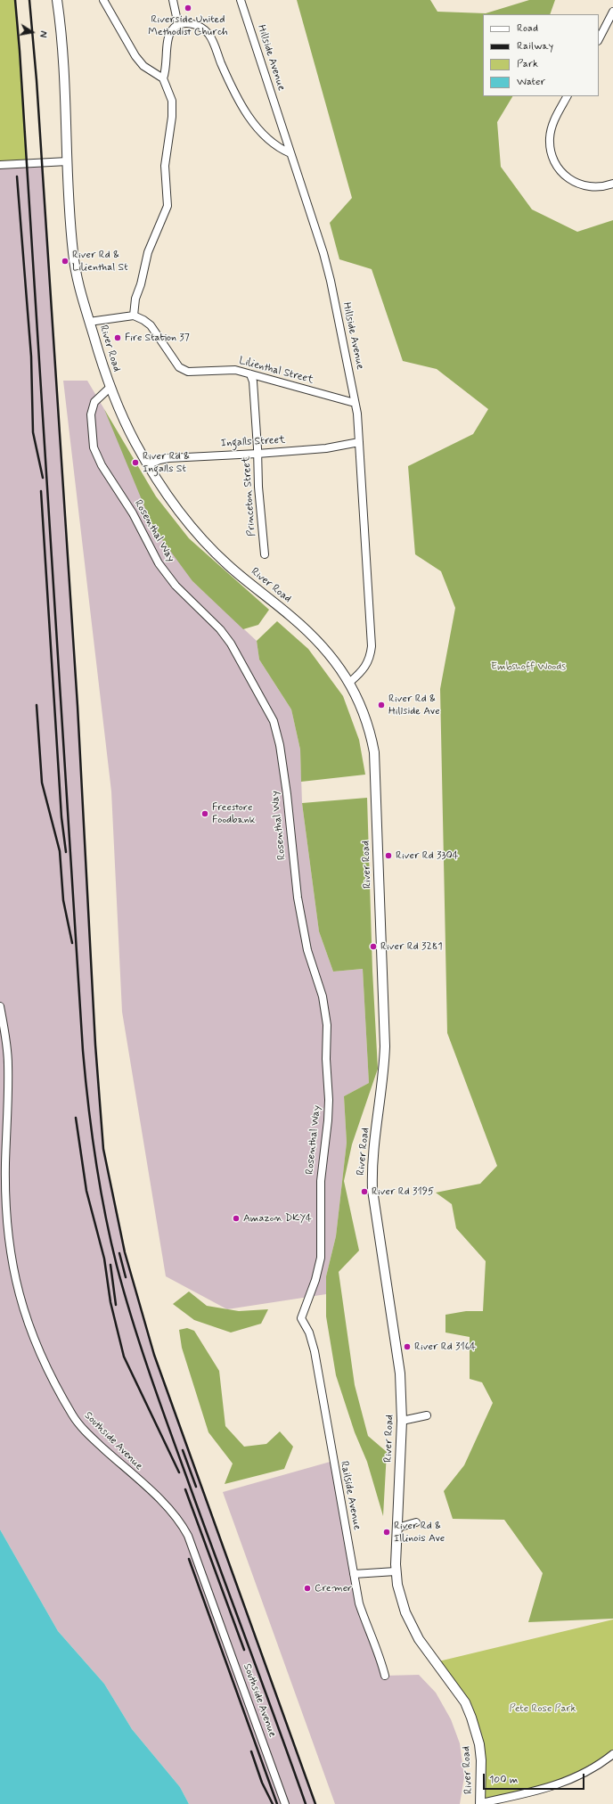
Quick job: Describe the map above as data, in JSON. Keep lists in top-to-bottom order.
{
  "streets": {
    "main road": ["River Road"],
    "street": [
      "Hillside Avenue",
      "Lilienthal Street",
      "Ingalls Street",
      "Princeton Street",
      "Rosenthal Way",
      "Southside Avenue",
      "Railside Avenue"
    ]
  },
  "crossings": [
    ["Hillside Avenue", "River Road"],
    ["Hillside Avenue", "Lilienthal Street"],
    ["Hillside Avenue", "Ingalls Street"],
    ["River Road", "Ingalls Street"],
    ["River Road", "Rosenthal Way"],
    ["Lilienthal Street", "Princeton Street"],
    ["Ingalls Street", "Princeton Street"],
    ["Rosenthal Way", "Railside Avenue"]
  ],
  "parks": ["Embshoff Woods", "Pete Rose Park"],
  "places": [
    "Riverside United Methodist Church",
    "River Rd & Lilienthal St",
    "Fire Station 37",
    "River Rd & Ingalls St",
    "River Rd & Hillside Ave",
    "Freestore Foodbank",
    "River Rd 3304",
    "River Rd 3281",
    "River Rd 3195",
    "Amazon DKY4",
    "River Rd 3164",
    "River Rd & Illinois Ave",
    "Cremer"
  ],
  "legend": [
    "Road",
    "Railway",
    "Park",
    "Water"
  ],
  "scale_bar": "100 m",
  "north": "right"
}
